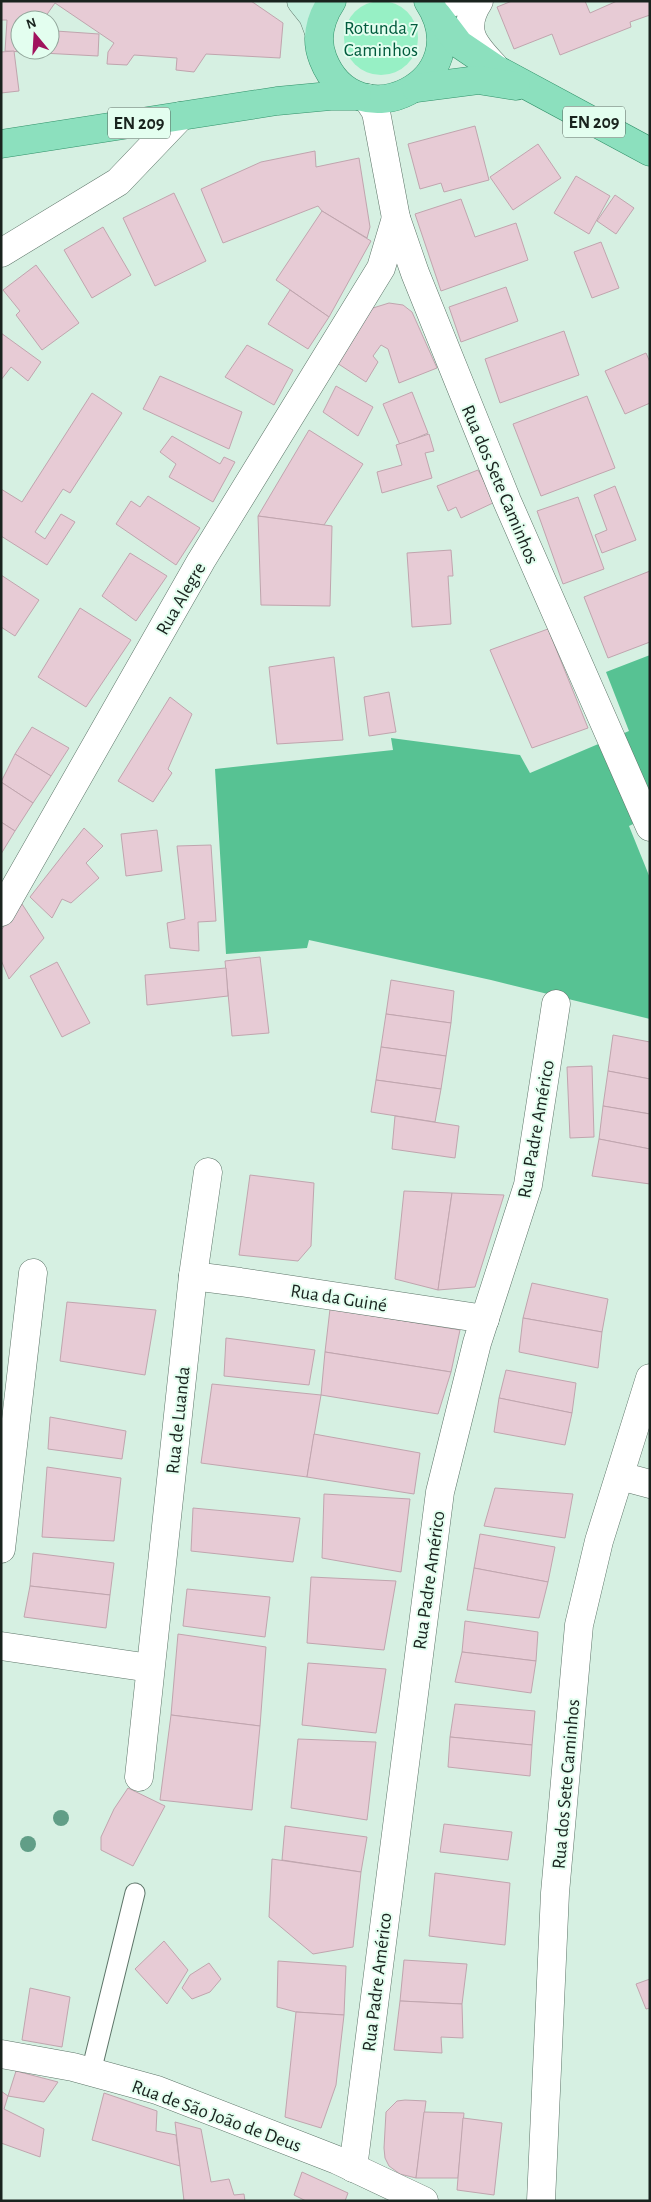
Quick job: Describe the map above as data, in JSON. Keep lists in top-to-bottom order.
{
  "streets": {
    "main road": ["EN 209"],
    "street": [
      "Rua dos Sete Caminhos",
      "Rua Alegre",
      "Rua Padre Américo",
      "Rua da Guiné",
      "Rua de Luanda",
      "Rua de São João de Deus"
    ]
  },
  "crossings": [
    ["EN 209", "Rua dos Sete Caminhos"],
    ["Rua dos Sete Caminhos", "Rua Alegre"],
    ["Rua Padre Américo", "Rua da Guiné"],
    ["Rua Padre Américo", "Rua de São João de Deus"],
    ["Rua da Guiné", "Rua de Luanda"]
  ],
  "parks": ["Rotunda 7 Caminhos"],
  "north": "top"
}
